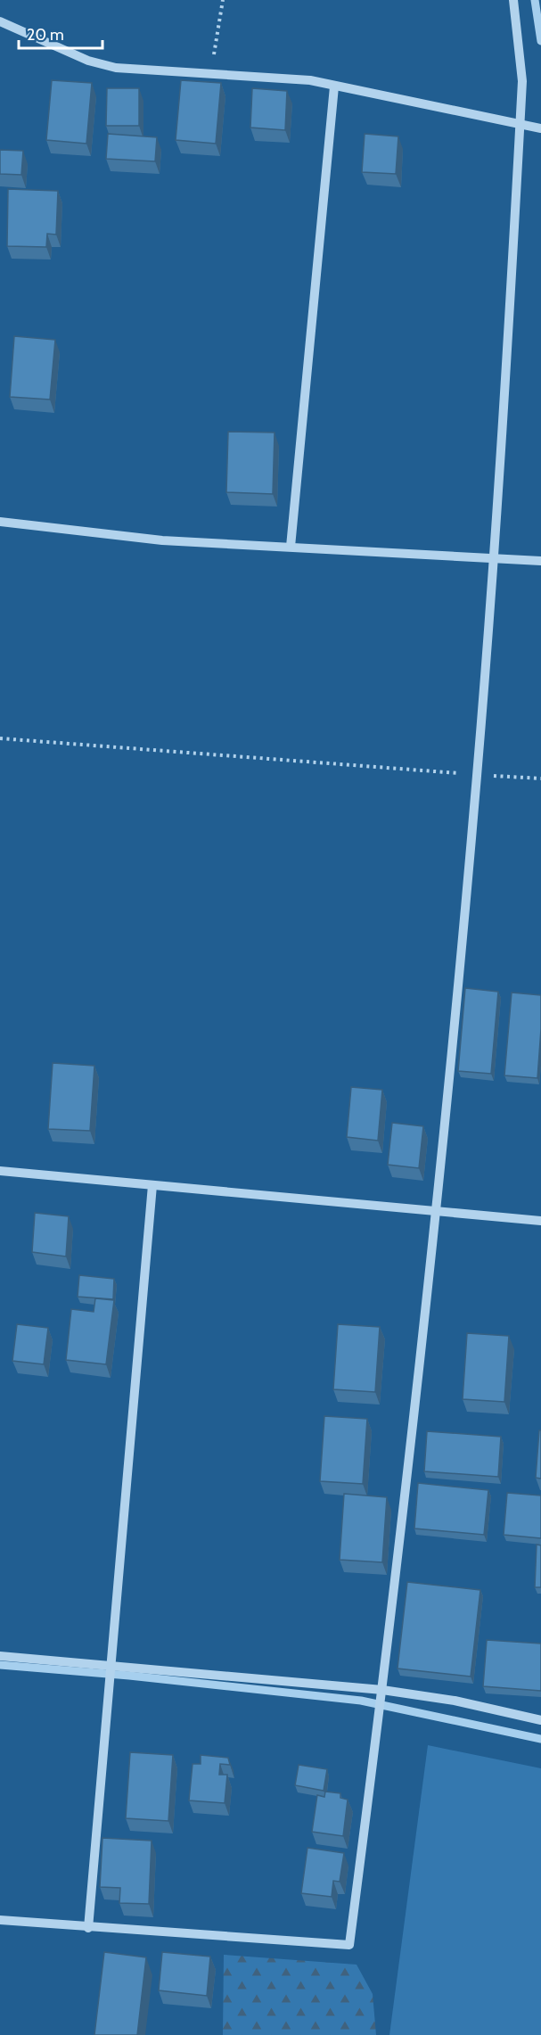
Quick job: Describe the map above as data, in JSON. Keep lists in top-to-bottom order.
{
  "scale_bar": "20 m"
}
